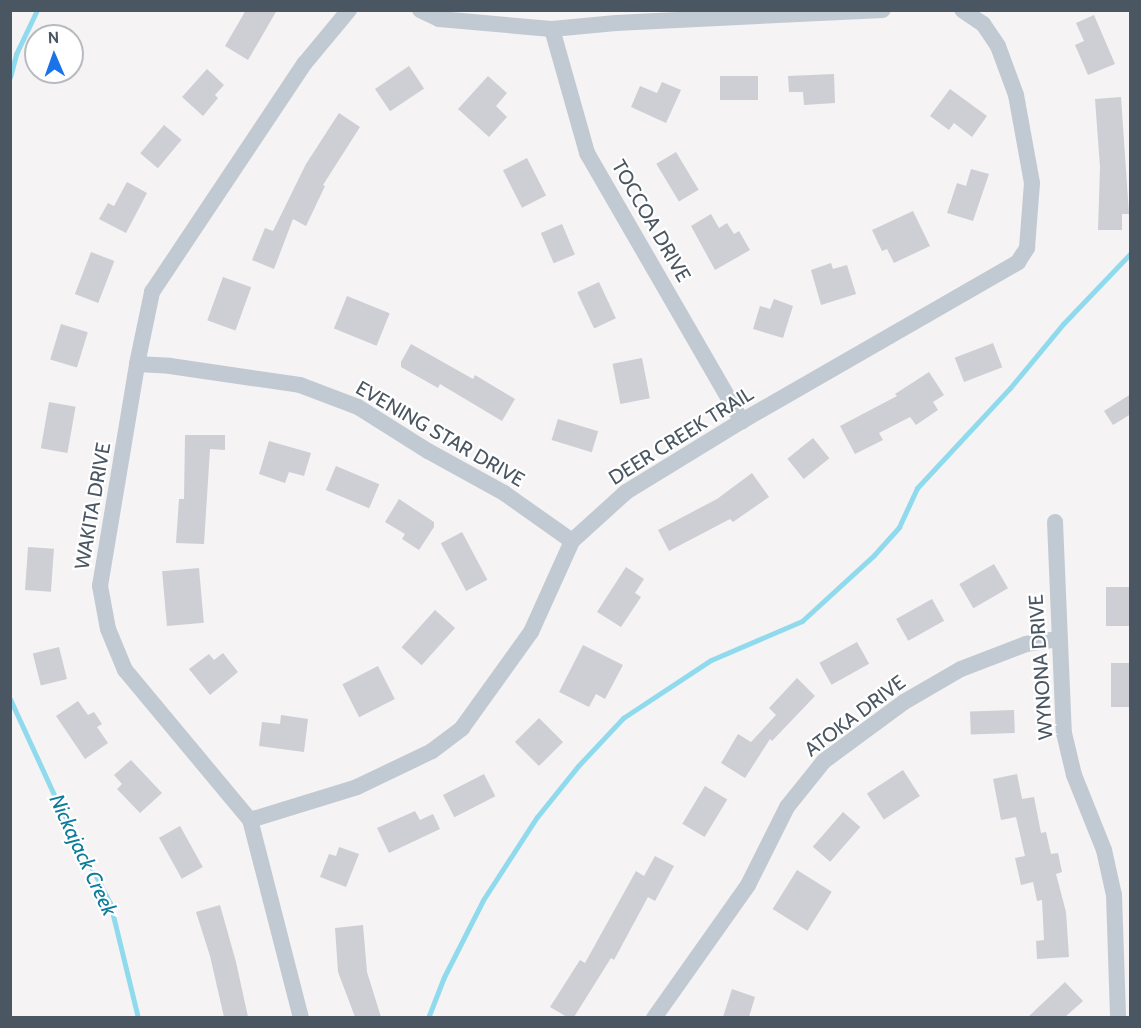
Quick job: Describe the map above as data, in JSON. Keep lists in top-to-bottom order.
{
  "streets": {
    "street": [
      "TOCCOA DRIVE",
      "EVENING STAR DRIVE",
      "DEER CREEK TRAIL",
      "WAKITA DRIVE",
      "WYNONA DRIVE",
      "ATOKA DRIVE"
    ]
  },
  "crossings": [
    ["TOCCOA DRIVE", "DEER CREEK TRAIL"],
    ["EVENING STAR DRIVE", "DEER CREEK TRAIL"],
    ["EVENING STAR DRIVE", "WAKITA DRIVE"],
    ["DEER CREEK TRAIL", "WAKITA DRIVE"],
    ["WYNONA DRIVE", "ATOKA DRIVE"]
  ],
  "water": ["Nickajack Creek"],
  "north": "top"
}
